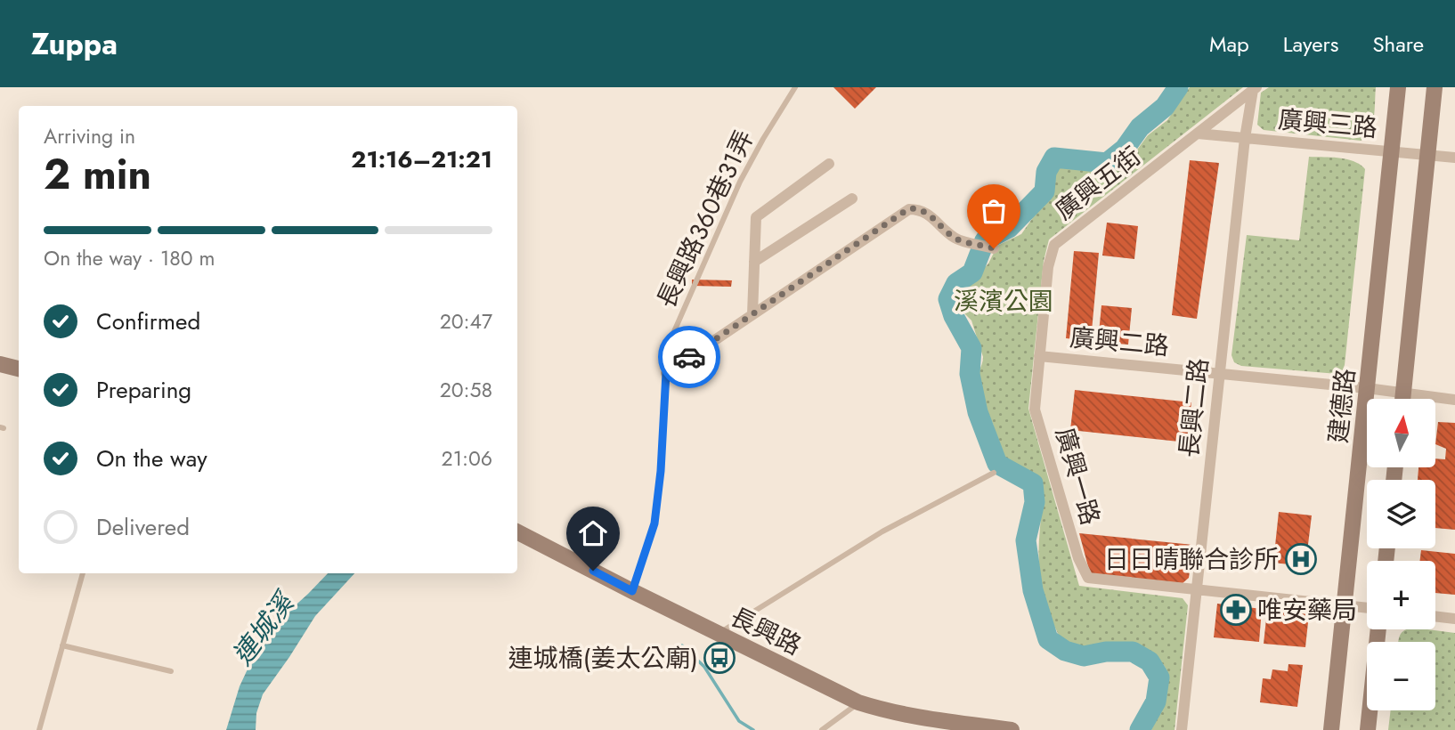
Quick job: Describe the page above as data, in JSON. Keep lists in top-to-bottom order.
{
  "streets": {
    "street": [
      "廣興三路",
      "廣興五街",
      "廣興二路",
      "建德路",
      "長興二路",
      "廣興一路",
      "長興路"
    ],
    "lane": ["長興路360巷31弄"]
  },
  "crossings": [
    ["廣興三路", "廣興五街"],
    ["廣興三路", "建德路"],
    ["廣興三路", "長興二路"],
    ["廣興五街", "廣興二路"],
    ["廣興五街", "長興二路"],
    ["廣興五街", "廣興一路"],
    ["長興路360巷31弄", "長興路"],
    ["廣興二路", "建德路"],
    ["廣興二路", "長興二路"],
    ["廣興二路", "廣興一路"],
    ["建德路", "廣興一路"],
    ["長興二路", "廣興一路"]
  ],
  "water": ["連城溪"],
  "parks": ["溪濱公園"],
  "places": {
    "hospital": ["日日晴聯合診所"],
    "pharmacy": ["唯安藥局"],
    "bus stop": ["連城橋(姜太公廟)"]
  },
  "north": "top",
  "page": {
    "header": "Zuppa",
    "nav": ["Map", "Layers", "Share"],
    "heading": ["2 min", "Arriving in", "21:16–21:21"],
    "bar": "On the way · 180 m",
    "list": [
      ["Confirmed", "20:47"],
      ["Preparing", "20:58"],
      ["On the way", "21:06"],
      "Delivered"
    ],
    "map_buttons": ["+", "−"]
  }
}
